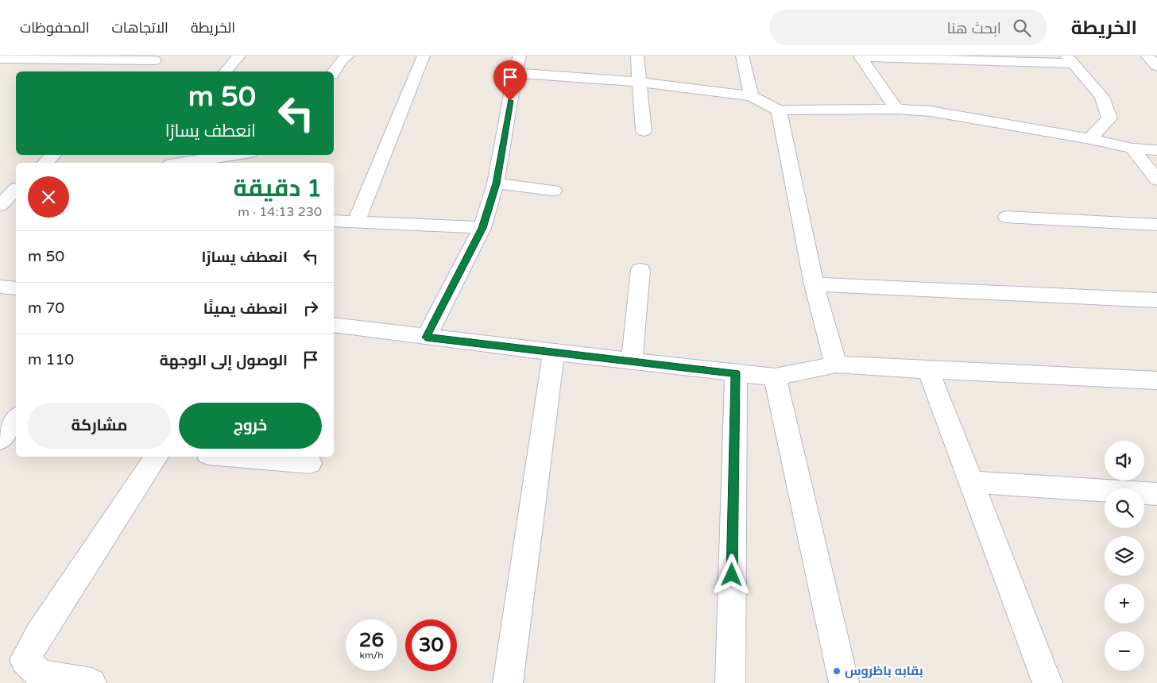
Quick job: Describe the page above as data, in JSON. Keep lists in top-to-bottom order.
{
  "places": ["بقابه باظروس"],
  "page": {
    "header": "الخريطة",
    "search": "ابحث هنا",
    "nav": ["الخريطة", "الاتجاهات", "المحفوظات"],
    "turn": ["50 m", "انعطف يسارًا"],
    "heading": ["1 دقيقة", "230 m · 14:13"],
    "list": [
      {
        "name": "انعطف يسارًا",
        "value": "50 m"
      },
      {
        "name": "انعطف يمينًا",
        "value": "70 m"
      },
      {
        "name": "الوصول إلى الوجهة",
        "value": "110 m"
      }
    ],
    "buttons": ["خروج", "مشاركة"],
    "map_buttons": ["+", "−"],
    "speed": "26 km/h",
    "limit": "30"
  }
}
